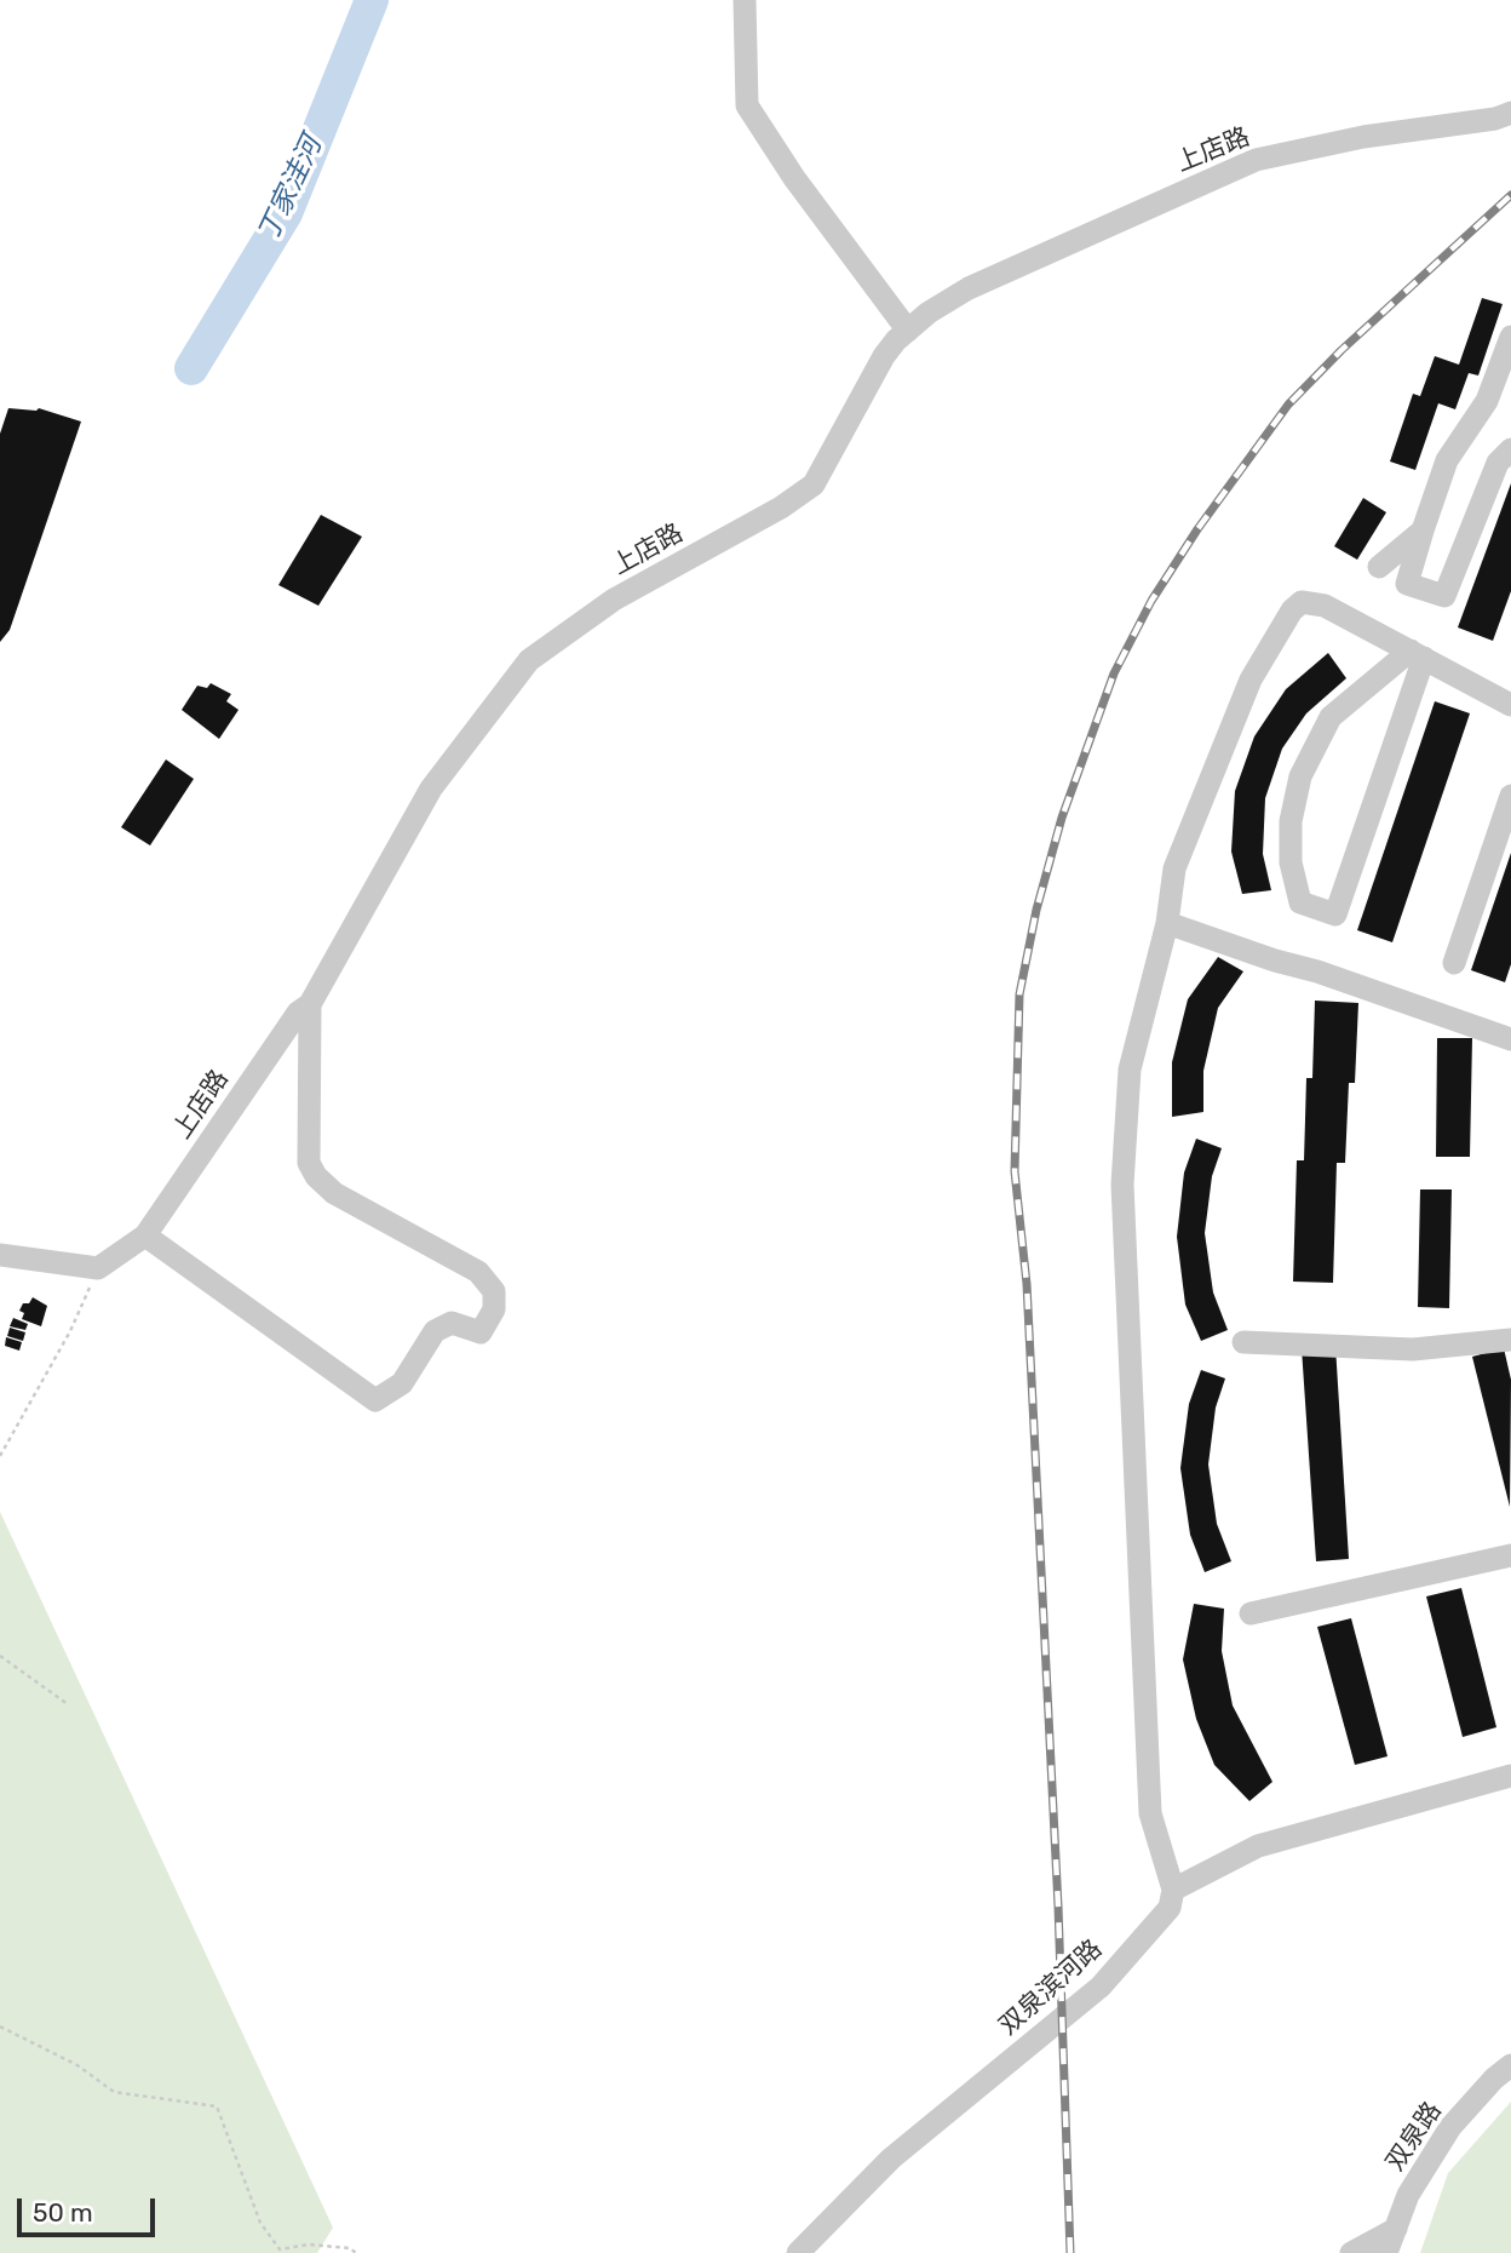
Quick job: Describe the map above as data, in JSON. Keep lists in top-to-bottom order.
{
  "streets": {
    "street": ["上店路", "双泉滨河路", "双泉路"]
  },
  "water": ["丁家洼河"],
  "scale_bar": "50 m"
}
